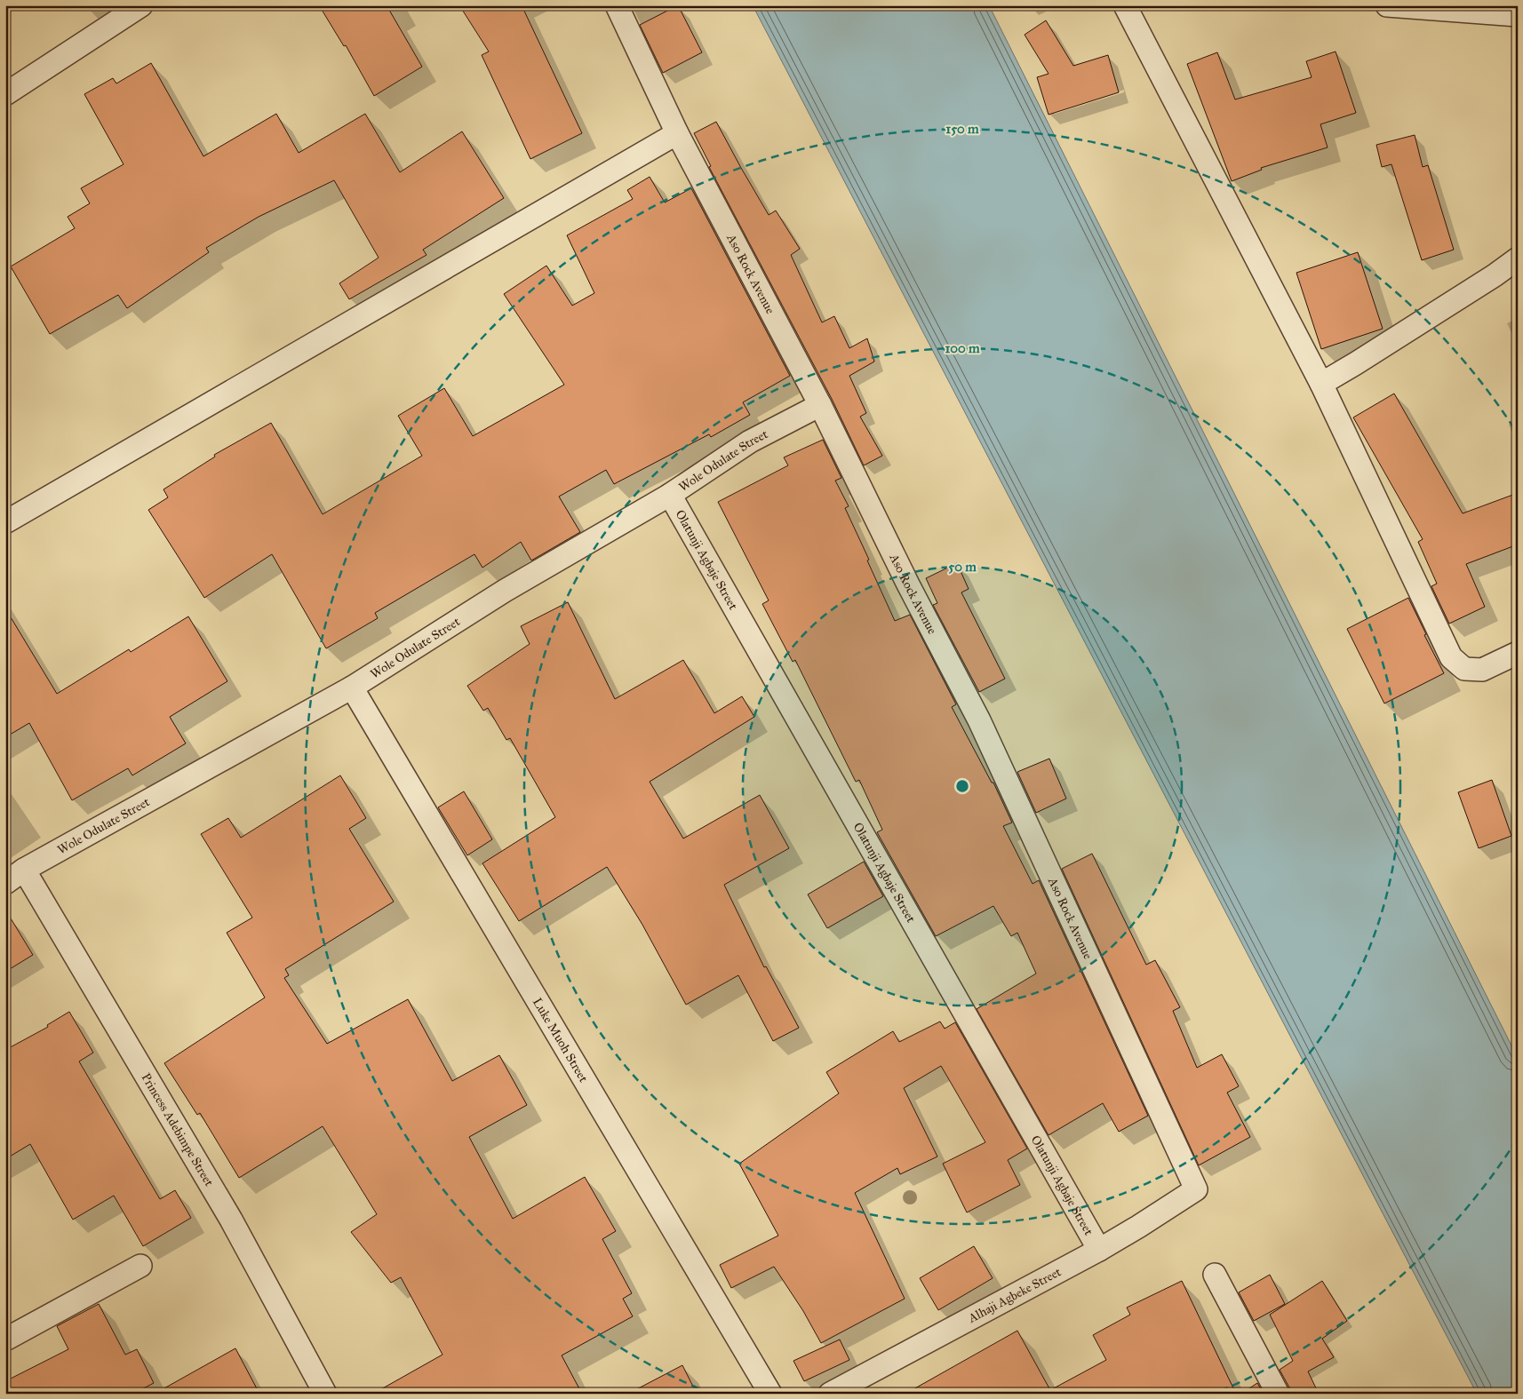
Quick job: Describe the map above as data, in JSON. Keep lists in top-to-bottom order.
{
  "streets": {
    "street": [
      "Aso Rock Avenue",
      "Wole Odulate Street",
      "Olatunji Agbaje Street",
      "Luke Muoh Street",
      "Princess Adebimpe Street",
      "Alhaji Agbeke Street"
    ]
  },
  "crossings": [
    ["Aso Rock Avenue", "Wole Odulate Street"],
    ["Aso Rock Avenue", "Alhaji Agbeke Street"],
    ["Wole Odulate Street", "Olatunji Agbaje Street"],
    ["Wole Odulate Street", "Luke Muoh Street"],
    ["Wole Odulate Street", "Princess Adebimpe Street"],
    ["Olatunji Agbaje Street", "Alhaji Agbeke Street"]
  ],
  "rings": ["150 m", "100 m", "50 m"]
}
